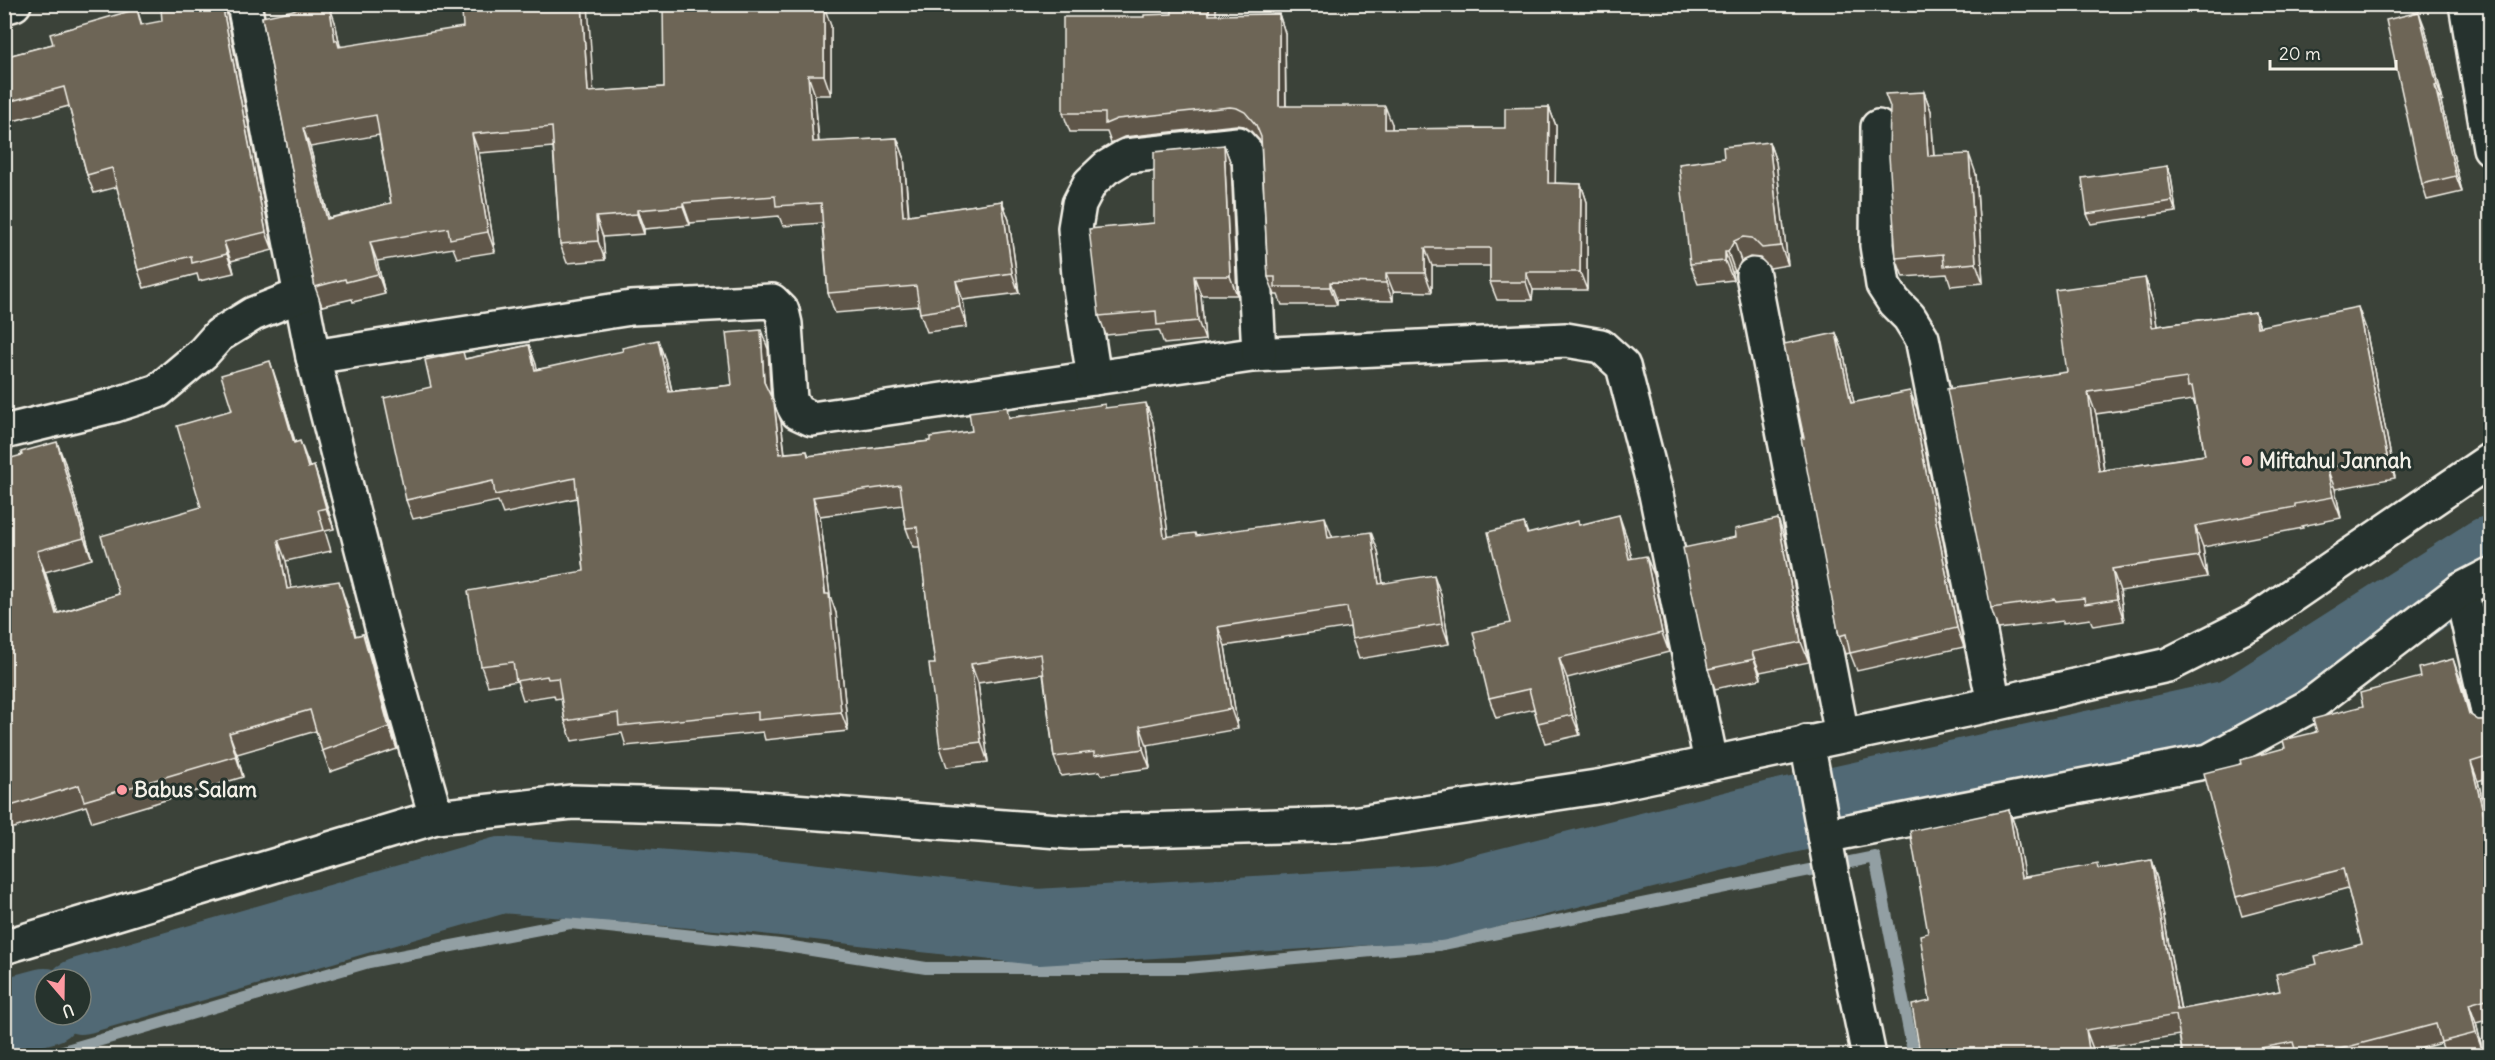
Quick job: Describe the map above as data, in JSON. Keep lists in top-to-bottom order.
{
  "places": ["Miftahul Jannah", "Babus Salam"],
  "scale_bar": "20 m",
  "north": "bottom"
}
